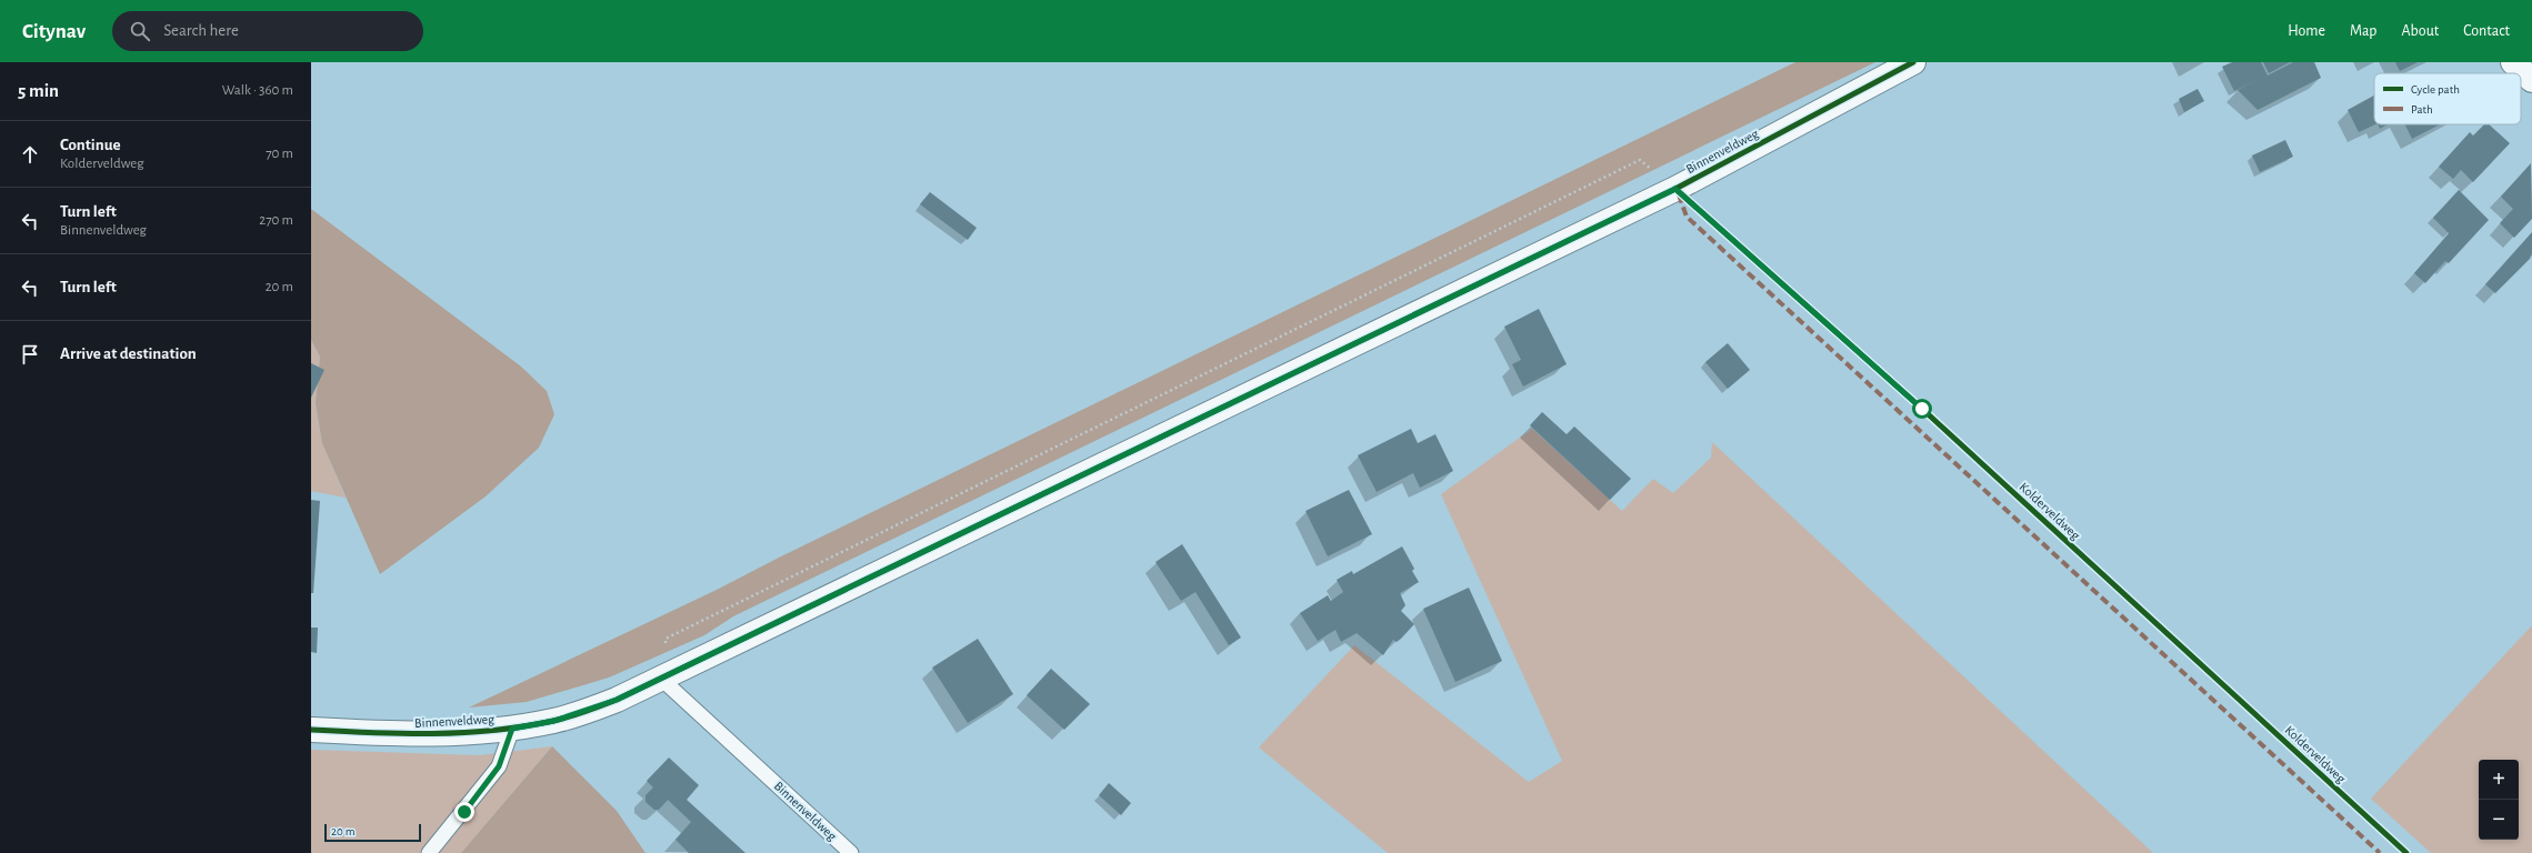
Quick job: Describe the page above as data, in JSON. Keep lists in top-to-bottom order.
{
  "streets": {
    "street": ["Binnenveldweg"],
    "cycle path": ["Kolderveldweg"]
  },
  "legend": ["Cycle path", "Path"],
  "scale_bar": "20 m",
  "page": {
    "header": "Citynav",
    "search": "Search here",
    "nav": [
      "Home",
      "Map",
      "About",
      "Contact"
    ],
    "heading": ["5 min", "Walk · 360 m"],
    "list": [
      ["Continue", "Kolderveldweg", "70 m"],
      ["Turn left", "Binnenveldweg", "270 m"],
      ["Turn left", "20 m"],
      "Arrive at destination"
    ],
    "map_buttons": ["+", "−"],
    "scale": "20 m"
  }
}
